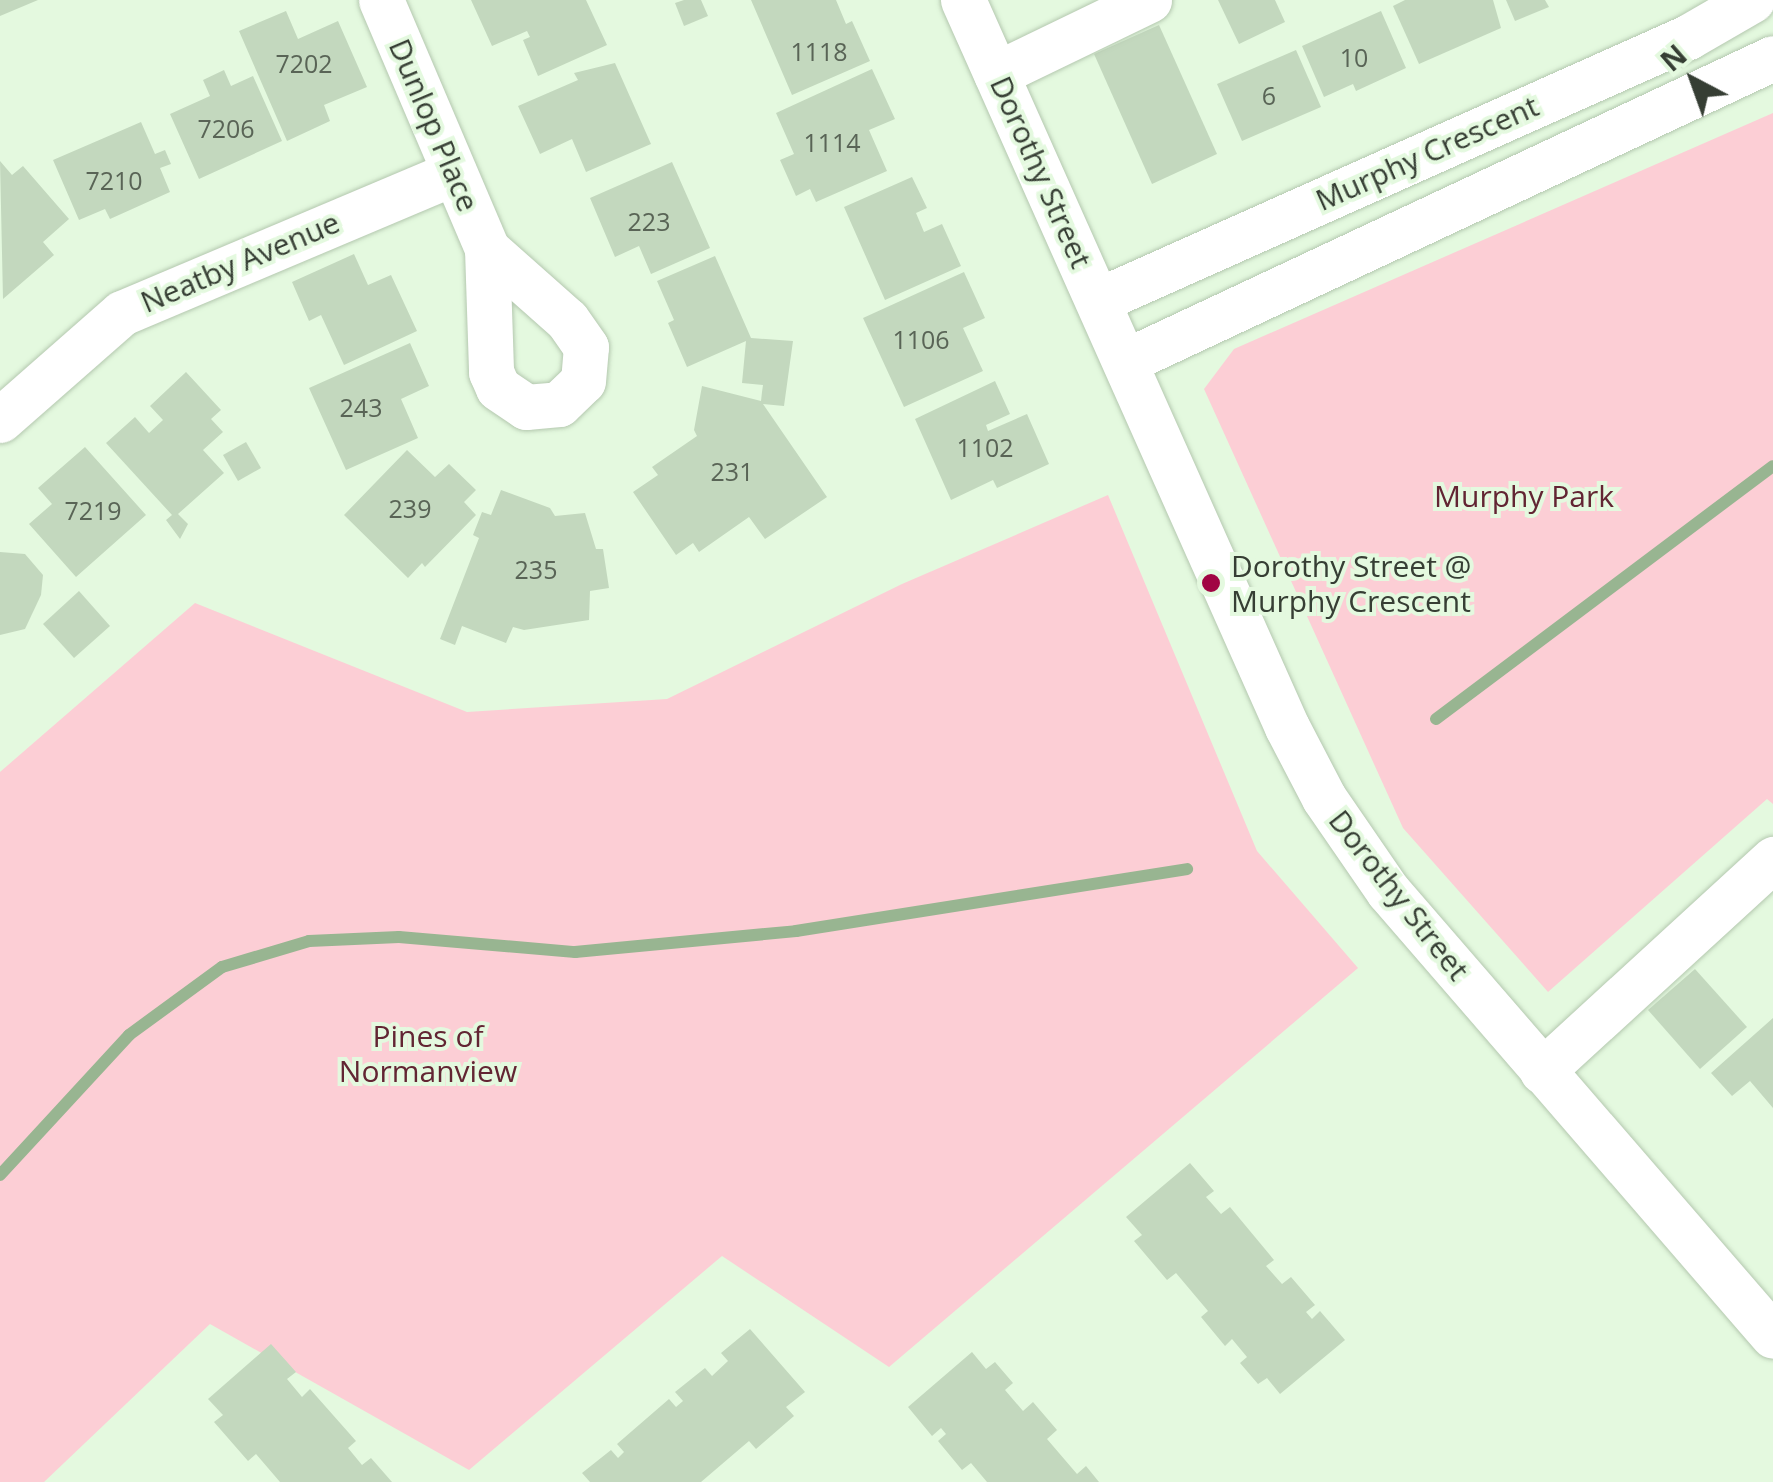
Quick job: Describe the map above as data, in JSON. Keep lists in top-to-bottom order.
{
  "streets": {
    "street": [
      "Dunlop Place",
      "Murphy Crescent",
      "Dorothy Street",
      "Neatby Avenue"
    ]
  },
  "crossings": [
    ["Dunlop Place", "Neatby Avenue"],
    ["Murphy Crescent", "Dorothy Street"]
  ],
  "parks": ["Murphy Park", "Pines of Normanview"],
  "places": ["Dorothy Street @ Murphy Crescent"],
  "house_numbers": [
    "1118",
    "10",
    "7202",
    "6",
    "7206",
    "1114",
    "7210",
    "223",
    "1106",
    "243",
    "1102",
    "231",
    "239",
    "7219",
    "235"
  ],
  "north": "top left"
}
